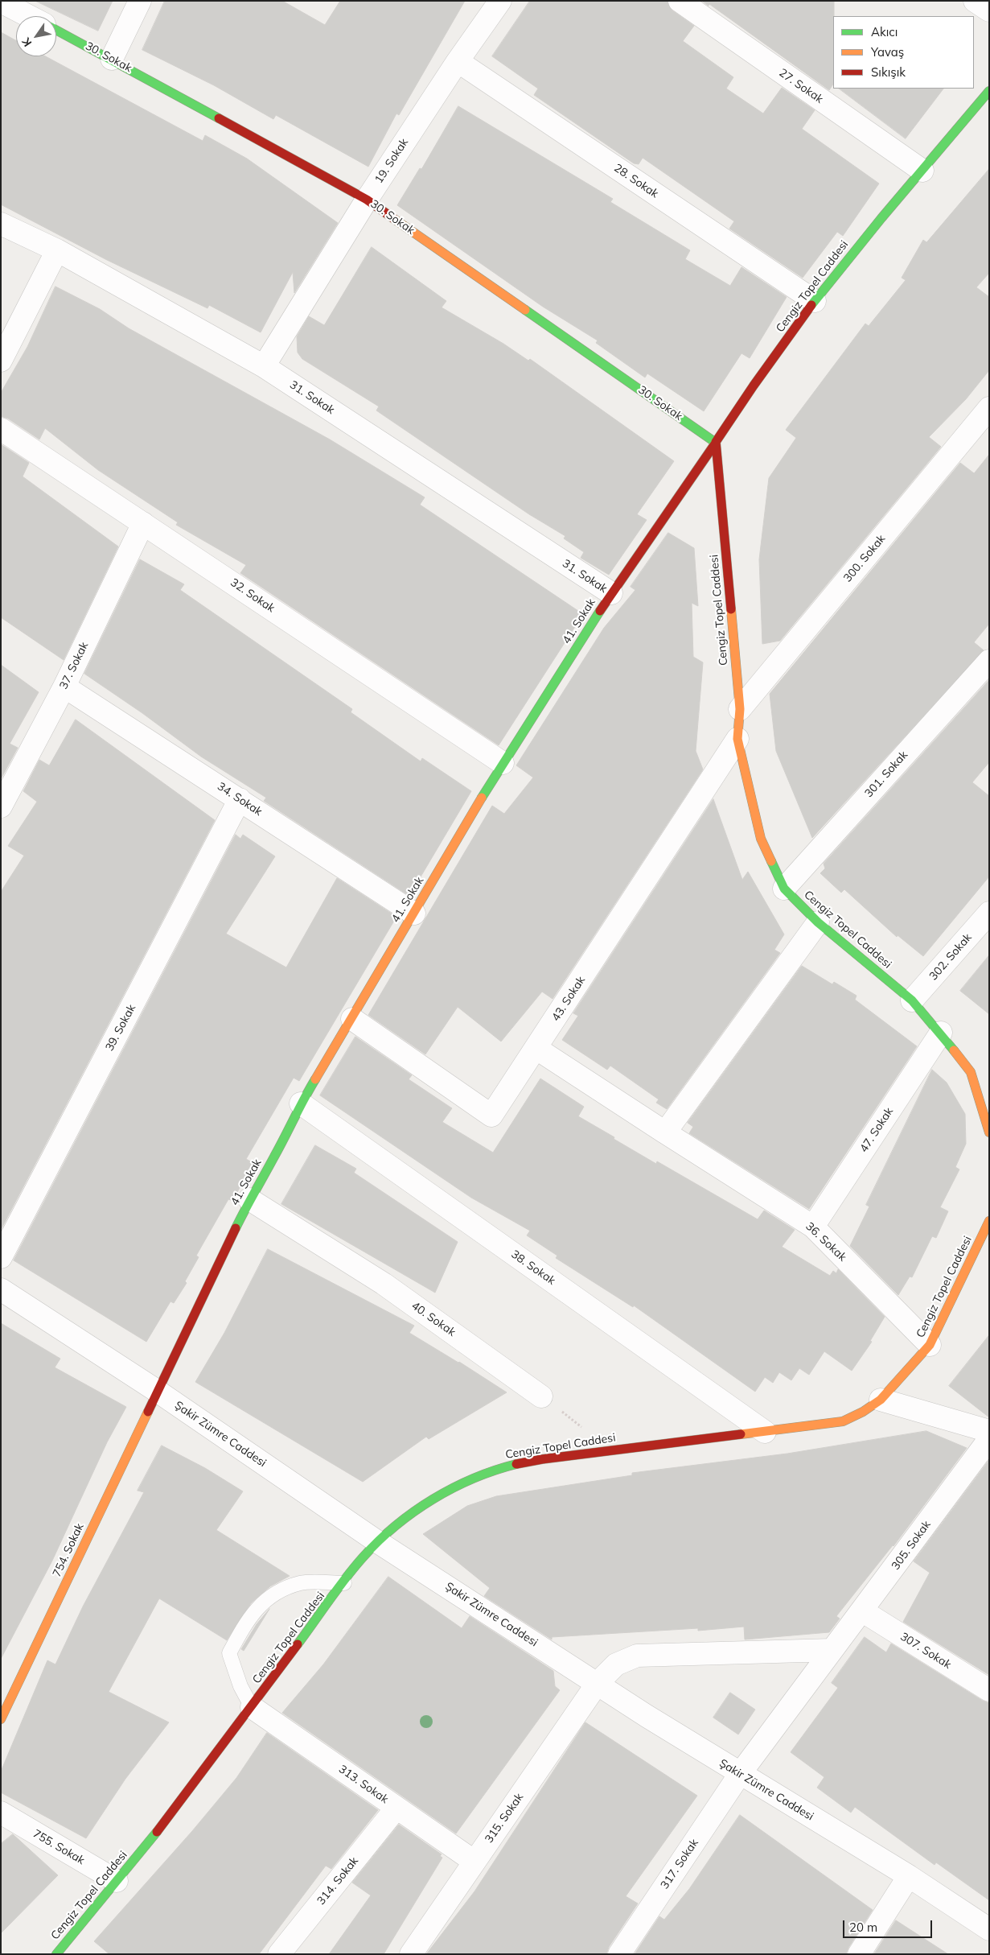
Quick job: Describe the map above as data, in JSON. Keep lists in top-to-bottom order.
{
  "streets": {
    "main road": [
      "30. Sokak",
      "Cengiz Topel Caddesi",
      "41. Sokak",
      "754. Sokak"
    ],
    "street": [
      "27. Sokak",
      "19. Sokak",
      "28. Sokak",
      "31. Sokak",
      "300. Sokak",
      "32. Sokak",
      "37. Sokak",
      "301. Sokak",
      "34. Sokak",
      "302. Sokak",
      "43. Sokak",
      "39. Sokak",
      "47. Sokak",
      "36. Sokak",
      "38. Sokak",
      "40. Sokak",
      "Şakir Zümre Caddesi",
      "305. Sokak",
      "307. Sokak",
      "313. Sokak",
      "315. Sokak",
      "755. Sokak",
      "317. Sokak",
      "314. Sokak"
    ]
  },
  "crossings": [
    ["30. Sokak", "19. Sokak"],
    ["30. Sokak", "Cengiz Topel Caddesi"],
    ["30. Sokak", "41. Sokak"],
    ["27. Sokak", "Cengiz Topel Caddesi"],
    ["19. Sokak", "28. Sokak"],
    ["19. Sokak", "31. Sokak"],
    ["28. Sokak", "Cengiz Topel Caddesi"],
    ["Cengiz Topel Caddesi", "300. Sokak"],
    ["Cengiz Topel Caddesi", "41. Sokak"],
    ["Cengiz Topel Caddesi", "301. Sokak"],
    ["Cengiz Topel Caddesi", "302. Sokak"],
    ["Cengiz Topel Caddesi", "43. Sokak"],
    ["Cengiz Topel Caddesi", "47. Sokak"],
    ["Cengiz Topel Caddesi", "36. Sokak"],
    ["Cengiz Topel Caddesi", "38. Sokak"],
    ["Cengiz Topel Caddesi", "Şakir Zümre Caddesi"],
    ["Cengiz Topel Caddesi", "313. Sokak"],
    ["Cengiz Topel Caddesi", "755. Sokak"],
    ["31. Sokak", "41. Sokak"],
    ["32. Sokak", "41. Sokak"],
    ["32. Sokak", "37. Sokak"],
    ["41. Sokak", "34. Sokak"],
    ["41. Sokak", "43. Sokak"],
    ["41. Sokak", "38. Sokak"],
    ["41. Sokak", "40. Sokak"],
    ["41. Sokak", "Şakir Zümre Caddesi"],
    ["41. Sokak", "754. Sokak"],
    ["37. Sokak", "34. Sokak"],
    ["34. Sokak", "39. Sokak"],
    ["43. Sokak", "36. Sokak"],
    ["47. Sokak", "36. Sokak"],
    ["Şakir Zümre Caddesi", "305. Sokak"],
    ["Şakir Zümre Caddesi", "754. Sokak"],
    ["Şakir Zümre Caddesi", "315. Sokak"],
    ["Şakir Zümre Caddesi", "317. Sokak"],
    ["305. Sokak", "307. Sokak"],
    ["305. Sokak", "317. Sokak"],
    ["313. Sokak", "315. Sokak"],
    ["313. Sokak", "314. Sokak"]
  ],
  "legend": ["Akıcı", "Yavaş", "Sıkışık"],
  "scale_bar": "20 m",
  "north": "bottom left"
}
